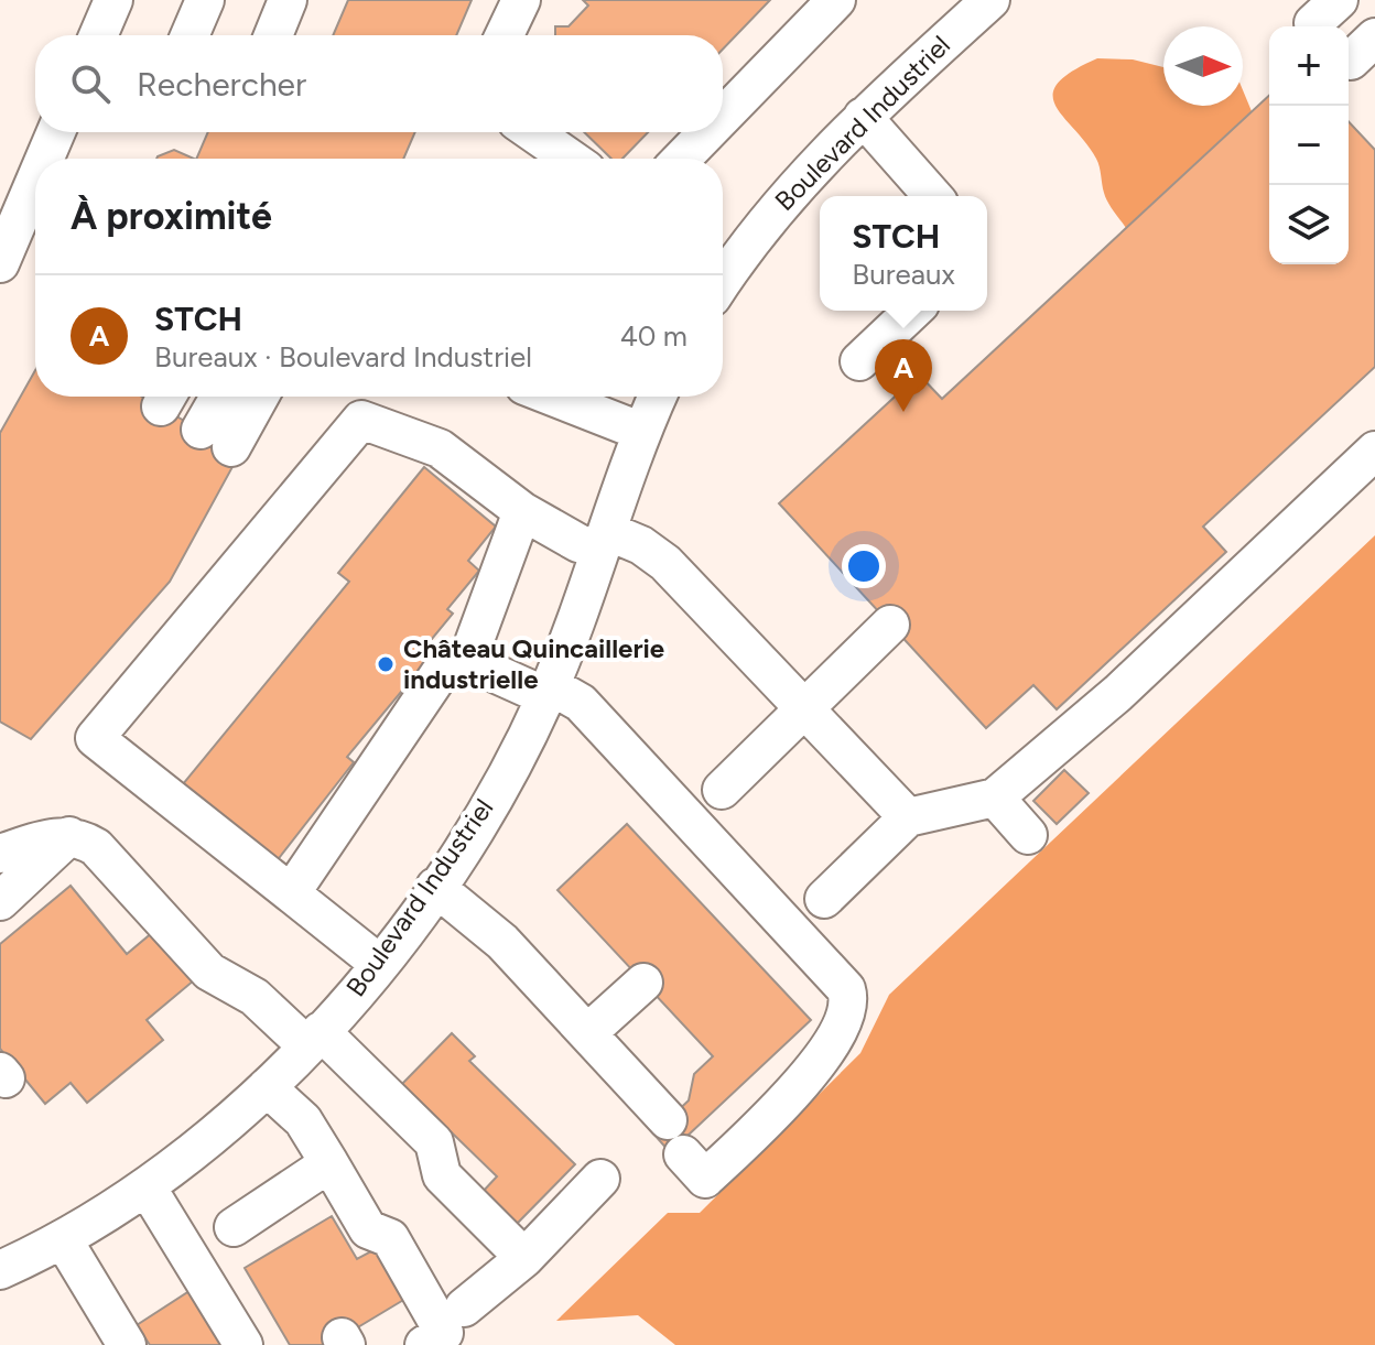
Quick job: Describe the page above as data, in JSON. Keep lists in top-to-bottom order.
{
  "streets": {
    "street": ["Boulevard Industriel"]
  },
  "places": ["Château Quincaillerie industrielle"],
  "north": "right",
  "page": {
    "map_buttons": ["+", "−"],
    "search": "Rechercher",
    "heading": "À proximité",
    "popup": ["STCH", "Bureaux"],
    "list": [
      {
        "mark": "A",
        "name": "STCH",
        "note": "Bureaux · Boulevard Industriel",
        "value": "40 m"
      }
    ],
    "pins": "A"
  }
}
